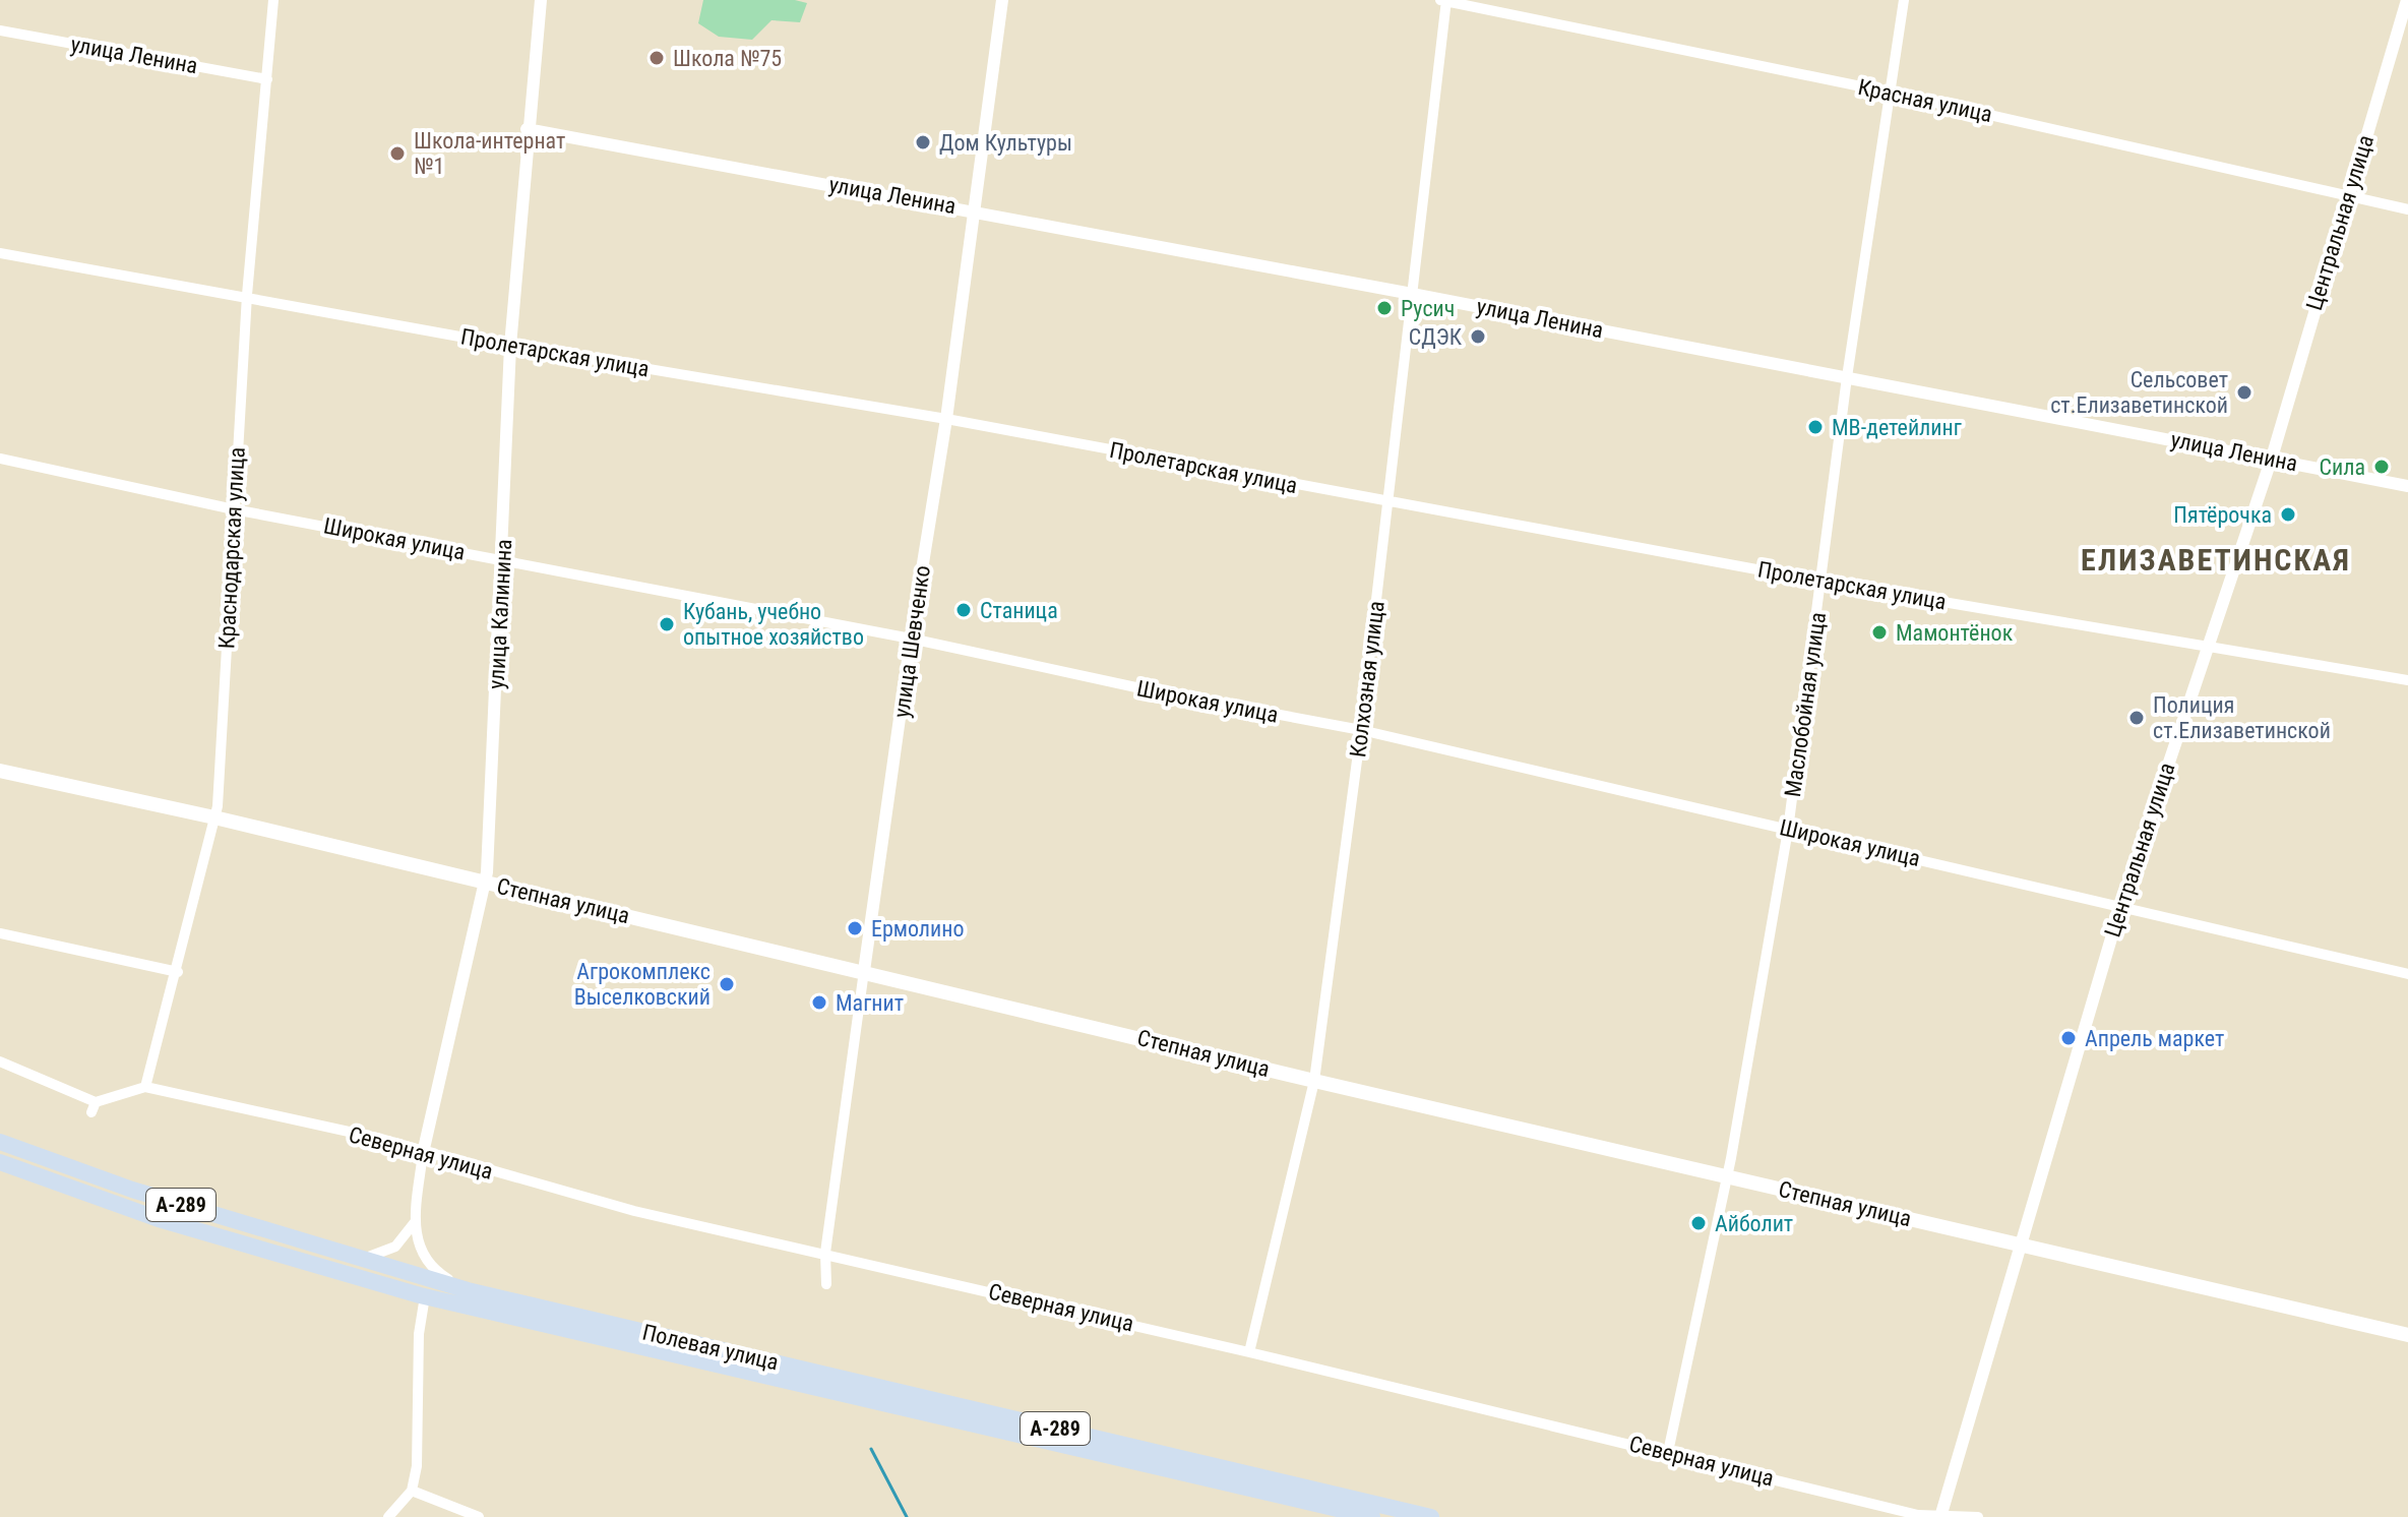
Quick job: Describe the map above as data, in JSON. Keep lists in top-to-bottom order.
{
  "streets": {
    "highway": ["А-289", "Полевая улица"],
    "main road": ["Степная улица"],
    "street": [
      "улица Ленина",
      "Красная улица",
      "Центральная улица",
      "Пролетарская улица",
      "Широкая улица",
      "Краснодарская улица",
      "улица Калинина",
      "улица Шевченко",
      "Колхозная улица",
      "Маслобойная улица",
      "Северная улица"
    ]
  },
  "crossings": [
    ["улица Ленина", "Центральная улица"],
    ["улица Ленина", "Краснодарская улица"],
    ["улица Ленина", "улица Калинина"],
    ["улица Ленина", "улица Шевченко"],
    ["улица Ленина", "Колхозная улица"],
    ["улица Ленина", "Маслобойная улица"],
    ["Красная улица", "Центральная улица"],
    ["Красная улица", "Колхозная улица"],
    ["Красная улица", "Маслобойная улица"],
    ["Центральная улица", "Пролетарская улица"],
    ["Центральная улица", "Широкая улица"],
    ["Центральная улица", "Степная улица"],
    ["Центральная улица", "Северная улица"],
    ["Пролетарская улица", "Краснодарская улица"],
    ["Пролетарская улица", "улица Калинина"],
    ["Пролетарская улица", "улица Шевченко"],
    ["Пролетарская улица", "Колхозная улица"],
    ["Пролетарская улица", "Маслобойная улица"],
    ["Широкая улица", "Краснодарская улица"],
    ["Широкая улица", "улица Калинина"],
    ["Широкая улица", "улица Шевченко"],
    ["Широкая улица", "Колхозная улица"],
    ["Широкая улица", "Маслобойная улица"],
    ["Краснодарская улица", "Степная улица"],
    ["Краснодарская улица", "Северная улица"],
    ["улица Калинина", "Степная улица"],
    ["улица Калинина", "Северная улица"],
    ["улица Калинина", "А-289"],
    ["улица Шевченко", "Степная улица"],
    ["улица Шевченко", "Северная улица"],
    ["Колхозная улица", "Степная улица"],
    ["Колхозная улица", "Северная улица"],
    ["Маслобойная улица", "Степная улица"],
    ["Маслобойная улица", "Северная улица"],
    ["А-289", "Полевая улица"]
  ],
  "districts": ["ЕЛИЗАВЕТИНСКАЯ"],
  "places": [
    "Школа №75",
    "Дом Культуры",
    "Школа-интернат №1",
    "Русич",
    "СДЭК",
    "Сельсовет ст.Елизаветинской",
    "MB-детейлинг",
    "Сила",
    "Пятёрочка",
    "Станица",
    "Кубань, учебно опытное хозяйство",
    "Мамонтёнок",
    "Полиция ст.Елизаветинской",
    "Ермолино",
    "Агрокомплекс Выселковский",
    "Магнит",
    "Апрель маркет",
    "Айболит"
  ]
}
